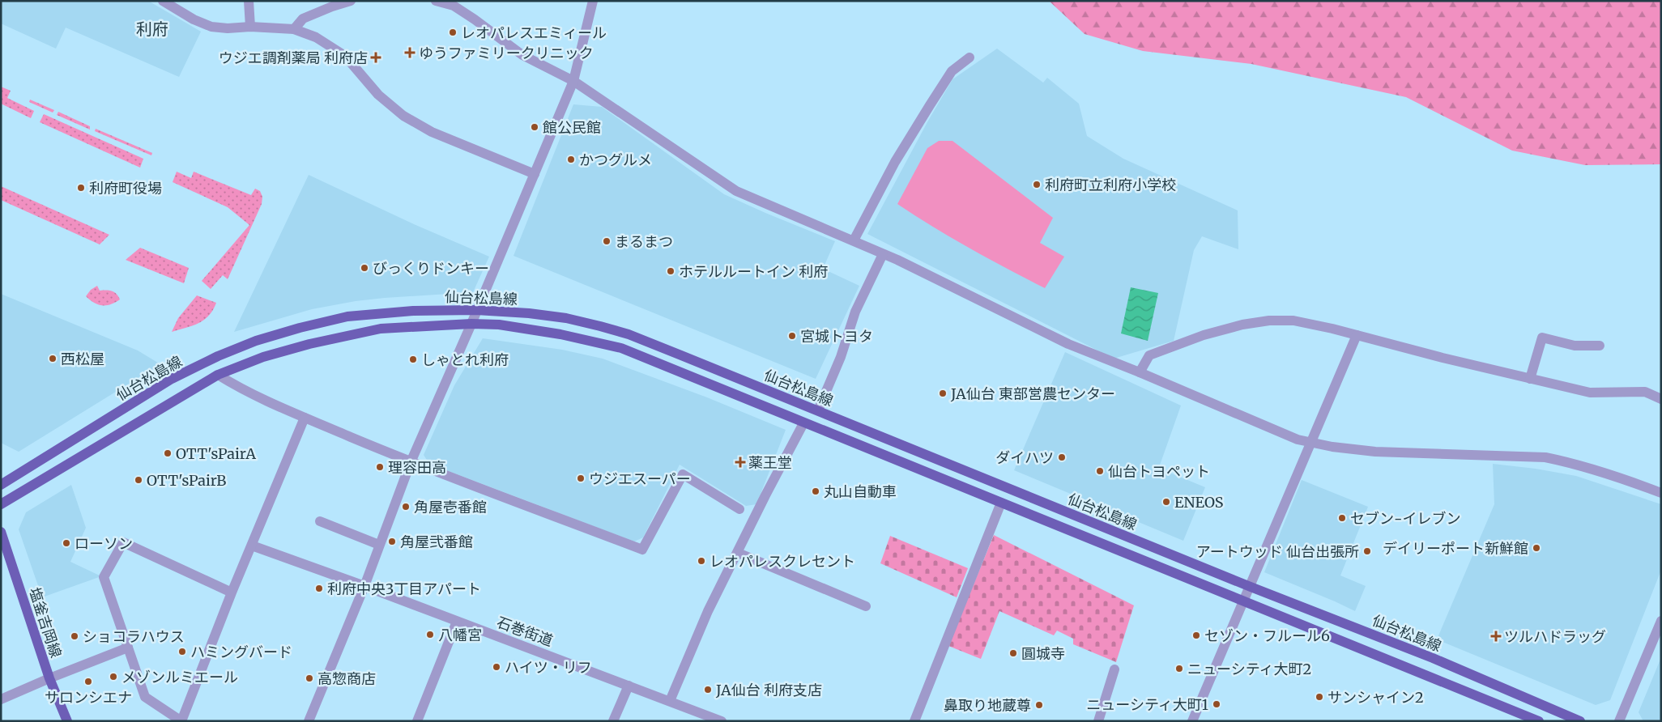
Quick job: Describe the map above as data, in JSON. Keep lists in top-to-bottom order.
{
  "streets": {
    "main road": ["仙台松島線", "塩釜吉岡線"],
    "street": ["石巻街道"]
  },
  "districts": ["利府"],
  "places": {
    "other": [
      "レオパレスエミィール",
      "館公民館",
      "かつグルメ",
      "利府町立利府小学校",
      "利府町役場",
      "まるまつ",
      "びっくりドンキー",
      "ホテルルートイン 利府",
      "宮城トヨタ",
      "西松屋",
      "しゃとれ利府",
      "JA仙台 東部営農センター",
      "OTT'sPairA",
      "ダイハツ",
      "理容田高",
      "仙台トヨペット",
      "ウジエスーパー",
      "OTT'sPairB",
      "丸山自動車",
      "ENEOS",
      "角屋壱番館",
      "セブン-イレブン",
      "角屋弐番館",
      "ローソン",
      "デイリーポート新鮮館",
      "アートウッド 仙台出張所",
      "レオパレスクレセント",
      "利府中央3丁目アパート",
      "八幡宮",
      "セゾン・フルール6",
      "ショコラハウス",
      "ハミングバード",
      "圓城寺",
      "ハイツ・リフ",
      "ニューシティ大町2",
      "メゾンルミエール",
      "高惣商店",
      "サロンシエナ",
      "JA仙台 利府支店",
      "サンシャイン2",
      "ニューシティ大町1",
      "鼻取り地蔵尊"
    ],
    "health": [
      "ゆうファミリークリニック",
      "ウジエ調剤薬局 利府店",
      "薬王堂",
      "ツルハドラッグ"
    ]
  }
}
